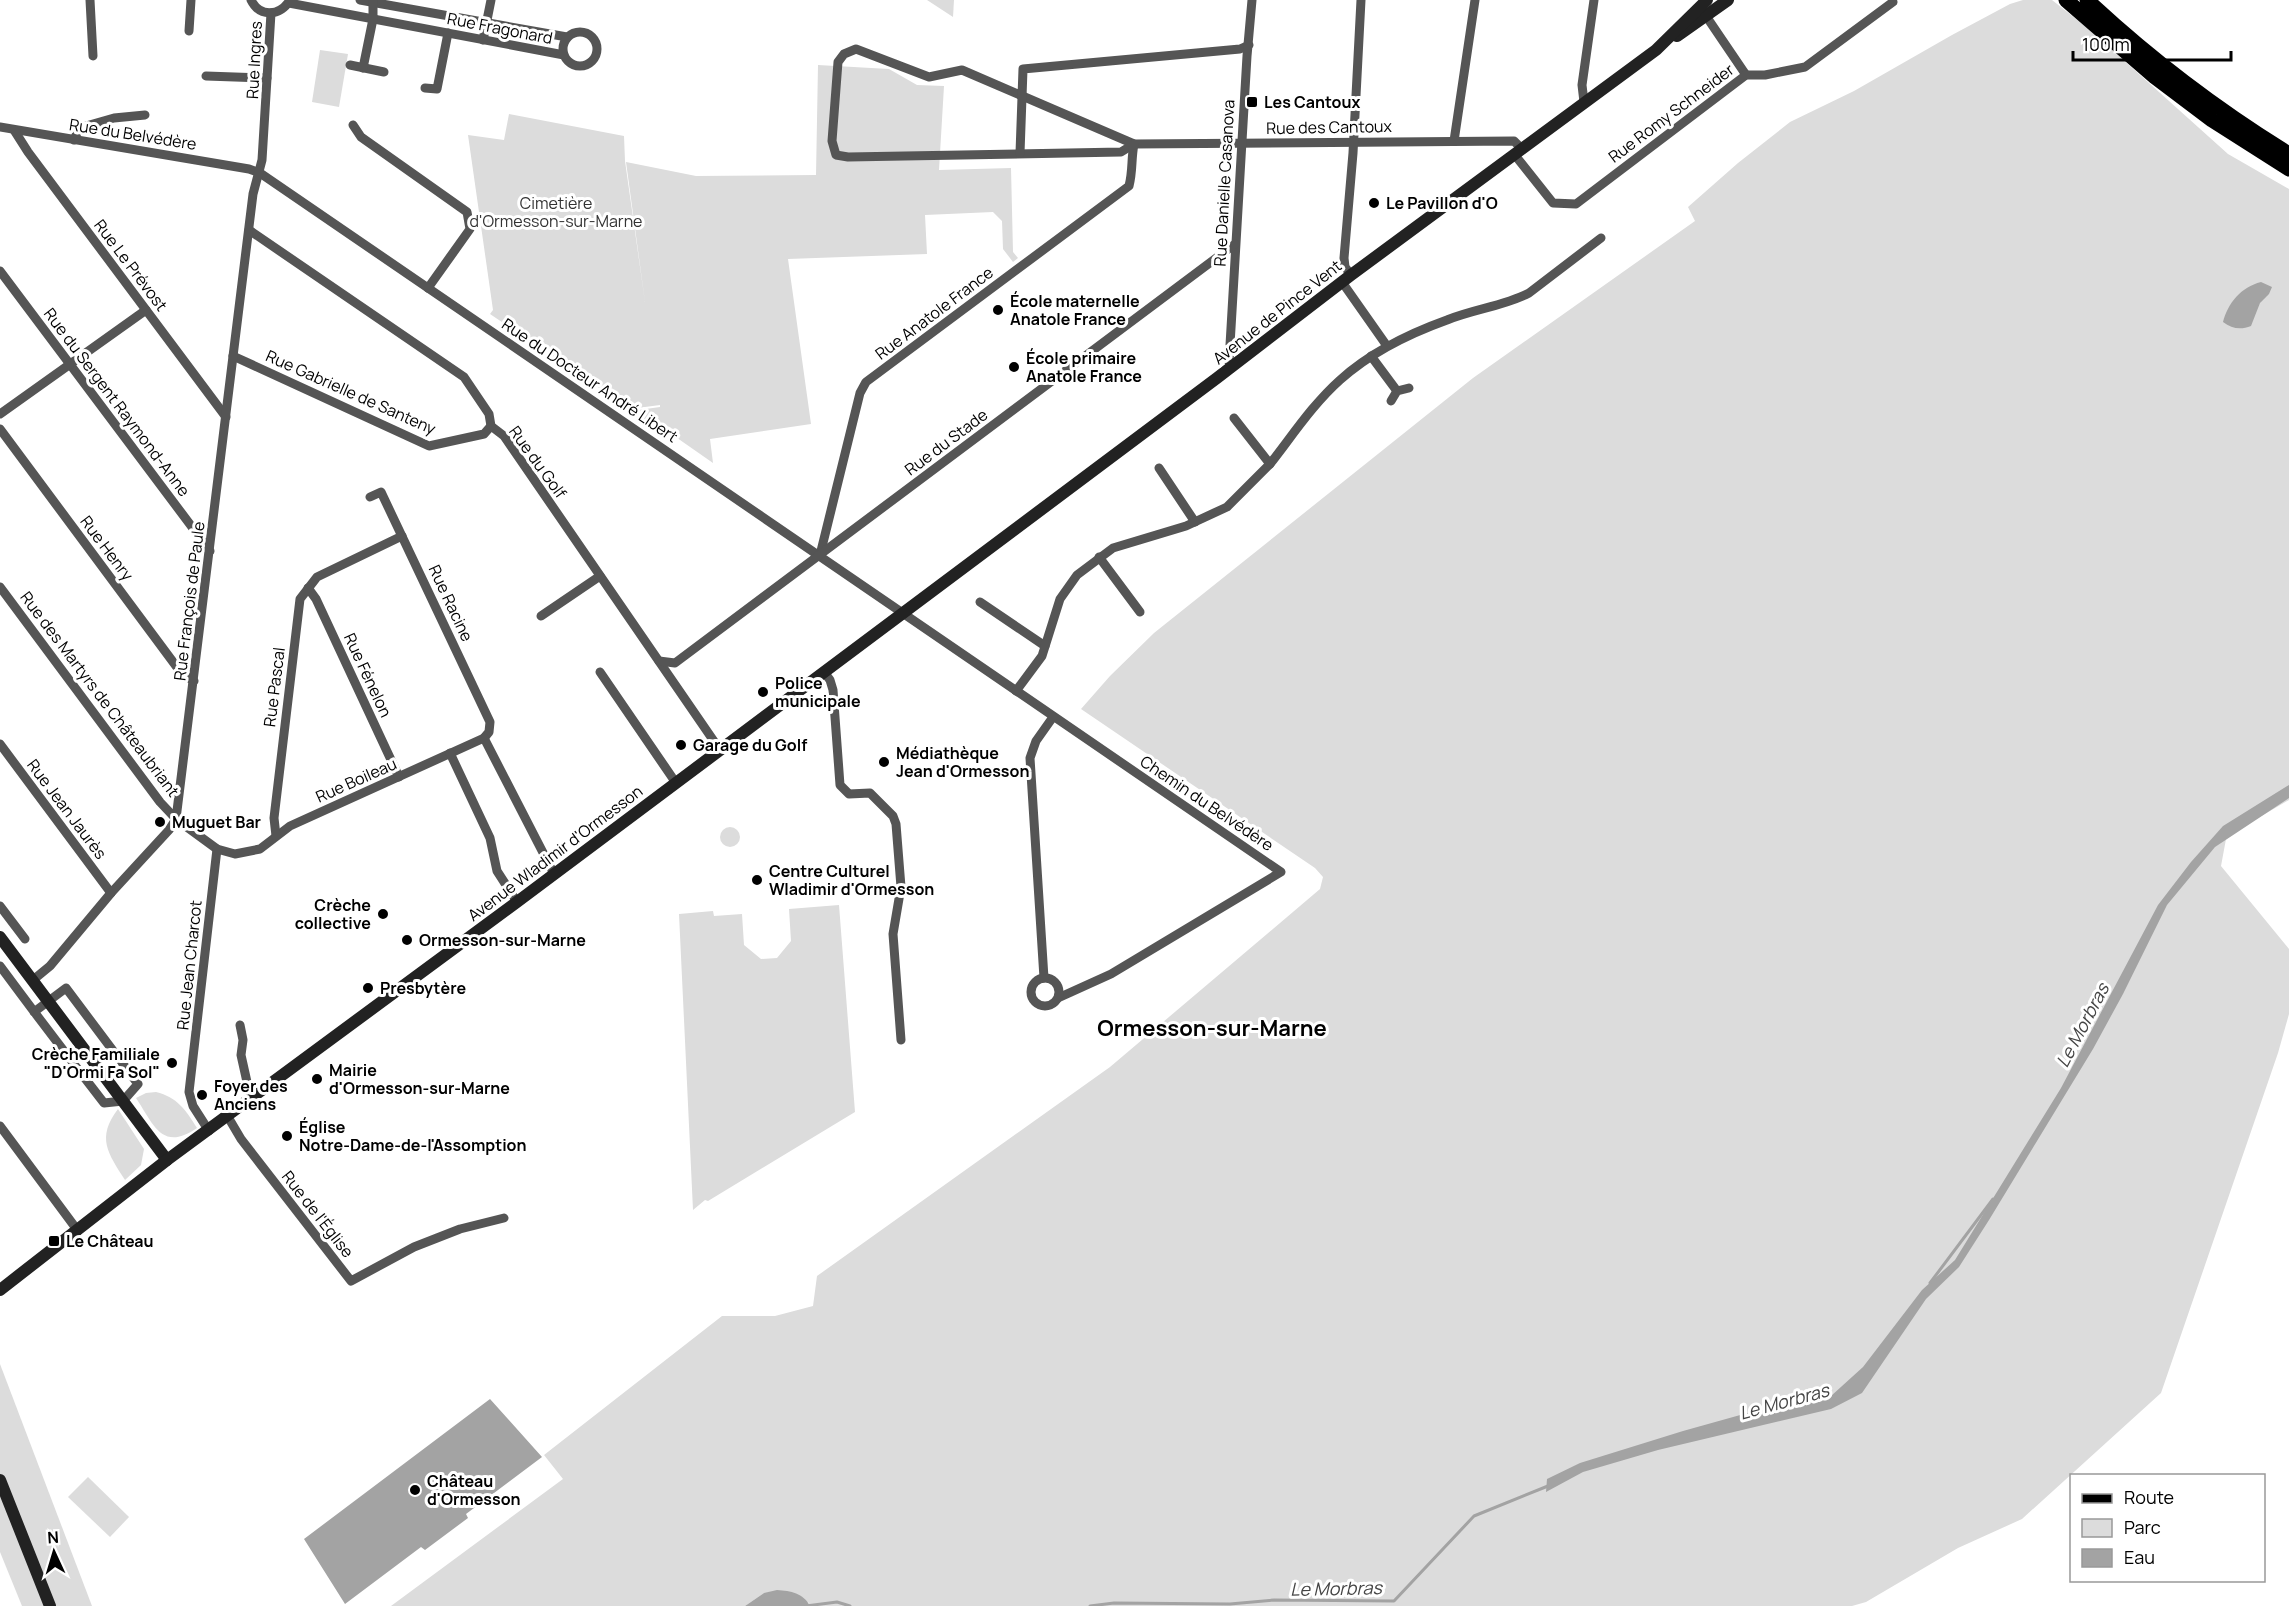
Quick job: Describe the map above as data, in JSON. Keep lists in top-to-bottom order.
{
  "streets": {
    "main road": ["Avenue de Pince Vent", "Avenue Wladimir d'Ormesson"],
    "street": [
      "Rue Fragonard",
      "Rue Ingres",
      "Rue Romy Schneider",
      "Rue des Cantoux",
      "Rue du Belvédère",
      "Rue Danielle Casanova",
      "Rue Le Prévost",
      "Rue Anatole France",
      "Rue du Docteur André Libert",
      "Rue Gabrielle de Santeny",
      "Rue du Sergent Raymond-Anne",
      "Rue du Stade",
      "Rue du Golf",
      "Rue Henry",
      "Rue François de Paule",
      "Rue Racine",
      "Rue Fénelon",
      "Rue Pascal",
      "Rue des Martyrs de Châteaubriant",
      "Rue Boileau",
      "Chemin du Belvédère",
      "Rue Jean Jaurès",
      "Rue Jean Charcot",
      "Rue de l'Église"
    ]
  },
  "crossings": [
    ["Rue Ingres", "Rue du Belvédère"],
    ["Rue Ingres", "Rue du Docteur André Libert"],
    ["Rue Ingres", "Rue François de Paule"],
    ["Rue Romy Schneider", "Rue des Cantoux"],
    ["Rue Romy Schneider", "Avenue de Pince Vent"],
    ["Rue des Cantoux", "Rue Danielle Casanova"],
    ["Rue des Cantoux", "Avenue de Pince Vent"],
    ["Rue des Cantoux", "Rue Anatole France"],
    ["Rue du Belvédère", "Rue Le Prévost"],
    ["Rue du Belvédère", "Rue du Docteur André Libert"],
    ["Rue du Belvédère", "Rue François de Paule"],
    ["Rue Danielle Casanova", "Avenue de Pince Vent"],
    ["Rue Danielle Casanova", "Rue du Stade"],
    ["Rue Le Prévost", "Rue François de Paule"],
    ["Avenue de Pince Vent", "Rue du Docteur André Libert"],
    ["Avenue de Pince Vent", "Chemin du Belvédère"],
    ["Avenue de Pince Vent", "Avenue Wladimir d'Ormesson"],
    ["Rue Anatole France", "Rue du Docteur André Libert"],
    ["Rue Anatole France", "Rue du Stade"],
    ["Rue du Docteur André Libert", "Rue du Stade"],
    ["Rue du Docteur André Libert", "Rue François de Paule"],
    ["Rue du Docteur André Libert", "Chemin du Belvédère"],
    ["Rue du Docteur André Libert", "Avenue Wladimir d'Ormesson"],
    ["Rue Gabrielle de Santeny", "Rue du Golf"],
    ["Rue Gabrielle de Santeny", "Rue François de Paule"],
    ["Rue du Sergent Raymond-Anne", "Rue François de Paule"],
    ["Rue du Golf", "Rue François de Paule"],
    ["Rue du Golf", "Avenue Wladimir d'Ormesson"],
    ["Rue Henry", "Rue François de Paule"],
    ["Rue François de Paule", "Rue des Martyrs de Châteaubriant"],
    ["Rue François de Paule", "Rue Jean Jaurès"],
    ["Rue Racine", "Avenue Wladimir d'Ormesson"],
    ["Rue Fénelon", "Rue Pascal"],
    ["Rue Fénelon", "Rue Boileau"],
    ["Rue Pascal", "Rue Boileau"],
    ["Chemin du Belvédère", "Avenue Wladimir d'Ormesson"],
    ["Avenue Wladimir d'Ormesson", "Rue Jean Charcot"],
    ["Avenue Wladimir d'Ormesson", "Rue de l'Église"]
  ],
  "districts": ["Ormesson-sur-Marne"],
  "water": ["Le Morbras"],
  "parks": ["Cimetière d'Ormesson-sur-Marne"],
  "places": {
    "transit": ["Les Cantoux", "Le Château"],
    "other": [
      "Le Pavillon d'O",
      "École maternelle Anatole France",
      "École primaire Anatole France",
      "Police municipale",
      "Garage du Golf",
      "Médiathèque Jean d'Ormesson",
      "Muguet Bar",
      "Centre Culturel Wladimir d'Ormesson",
      "Crèche collective",
      "Ormesson-sur-Marne",
      "Presbytère",
      "Crèche Familiale \"D'Ormi Fa Sol\"",
      "Mairie d'Ormesson-sur-Marne",
      "Foyer des Anciens",
      "Église Notre-Dame-de-l'Assomption",
      "Château d'Ormesson"
    ]
  },
  "legend": ["Route", "Parc", "Eau"],
  "scale_bar": "100 m",
  "north": "top"
}
